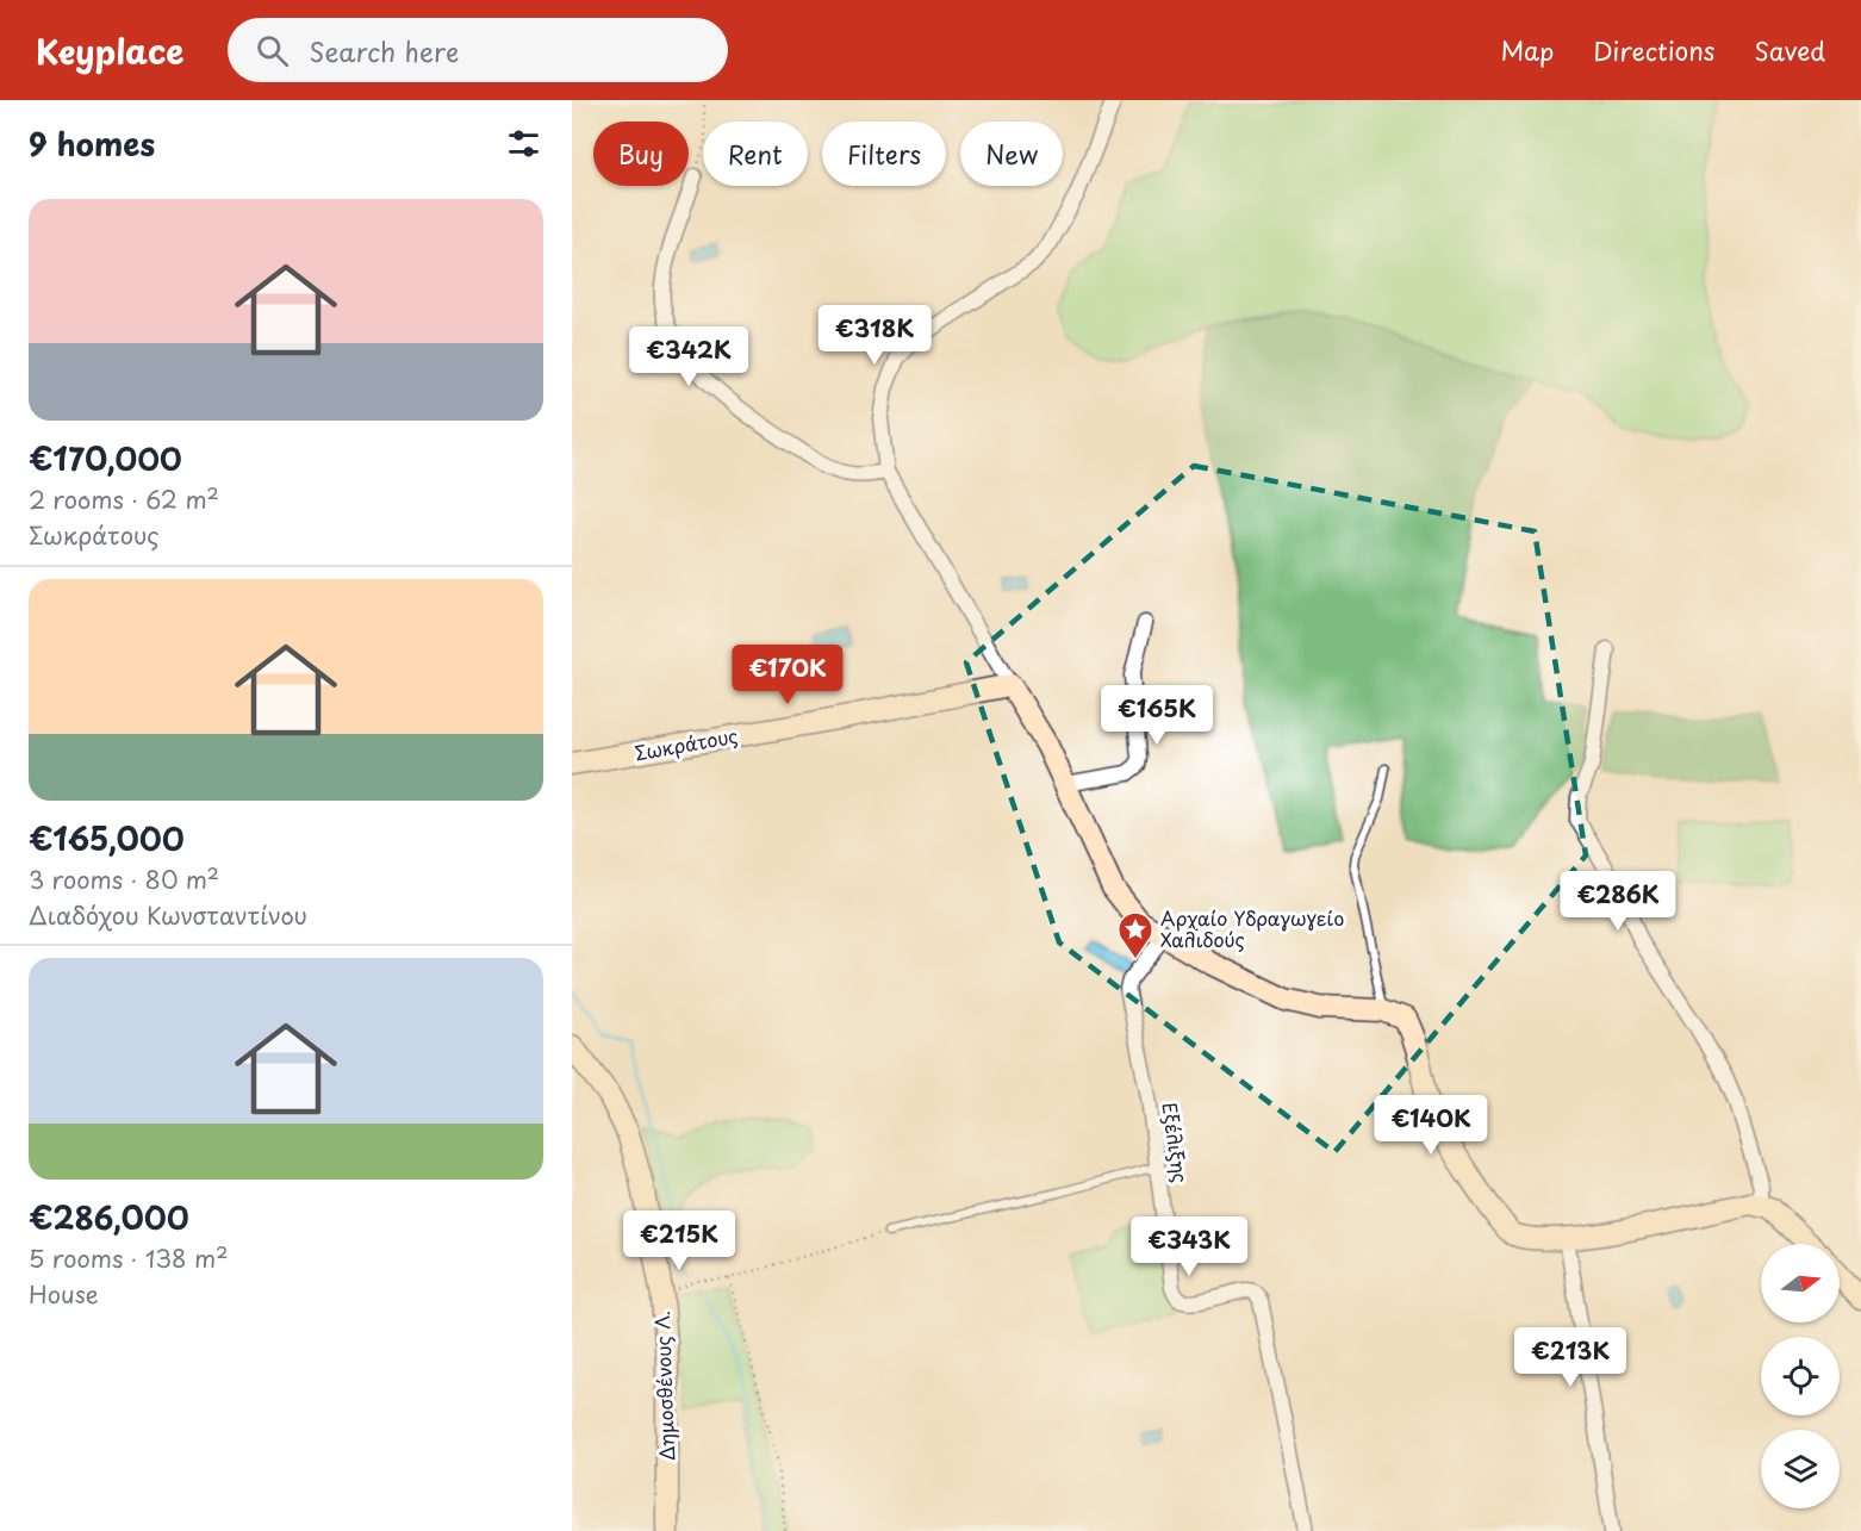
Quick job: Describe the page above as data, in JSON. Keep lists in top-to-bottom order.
{
  "streets": {
    "street": ["Σωκράτους", "Εξέλιξης", "Δημοσθένους Λ."]
  },
  "places": {
    "place": ["Αρχαίο Υδραγωγείο Χαλιδούς"]
  },
  "north": "right",
  "page": {
    "header": "Keyplace",
    "search": "Search here",
    "nav": ["Map", "Directions", "Saved"],
    "heading": "9 homes",
    "chip": [
      "Buy",
      "Rent",
      "Filters",
      "New"
    ],
    "list": [
      {
        "name": "€170,000",
        "note": "2 rooms · 62 m² · Σωκράτους"
      },
      {
        "name": "€165,000",
        "note": "3 rooms · 80 m² · Διαδόχου Κωνσταντίνου"
      },
      {
        "name": "€286,000",
        "note": "5 rooms · 138 m² · House"
      }
    ],
    "price": [
      "€318K",
      "€342K",
      "€170K",
      "€165K",
      "€286K",
      "€140K",
      "€215K",
      "€343K",
      "€213K"
    ]
  }
}
